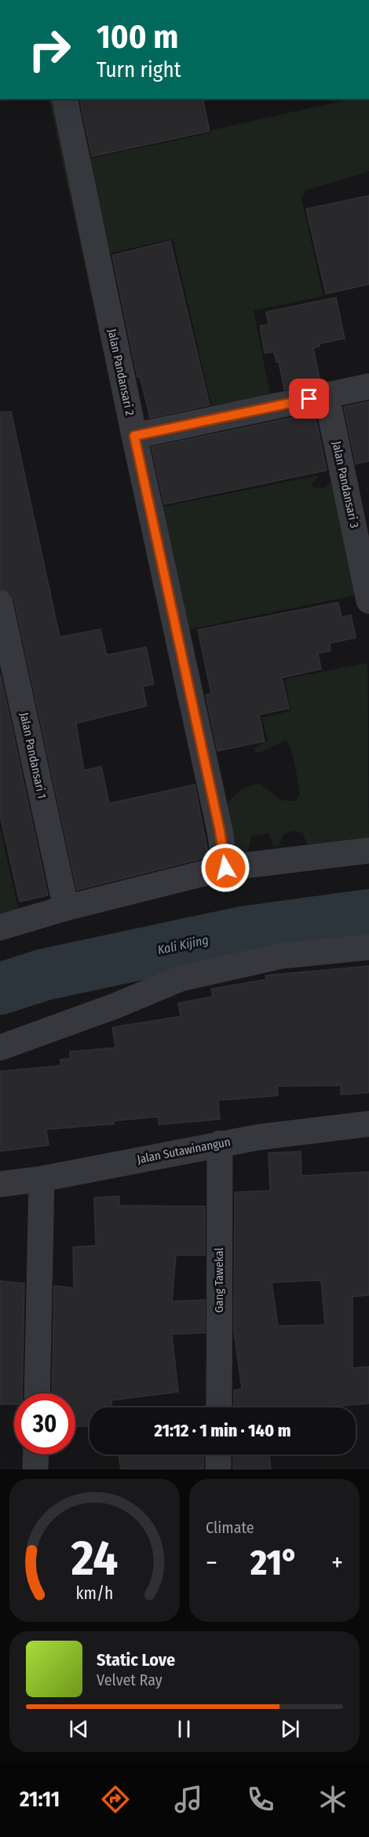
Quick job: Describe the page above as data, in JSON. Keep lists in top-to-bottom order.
{
  "streets": {
    "street": [
      "Jalan Pandansari 2",
      "Jalan Pandansari 3",
      "Jalan Pandansari 1",
      "Jalan Sutawinangun",
      "Gang Tawekal"
    ]
  },
  "crossings": [
    ["Jalan Sutawinangun", "Gang Tawekal"]
  ],
  "water": ["Kali Kijing"],
  "page": {
    "turn": ["100 m", "Turn right"],
    "limit": "30",
    "trip": "21:12 · 1 min · 140 m",
    "tile": "Climate",
    "heat": ["−", "21°", "+"],
    "song": ["Static Love", "Velvet Ray"],
    "tabs": "21:11",
    "gauge": ["24", "km/h"]
  }
}
